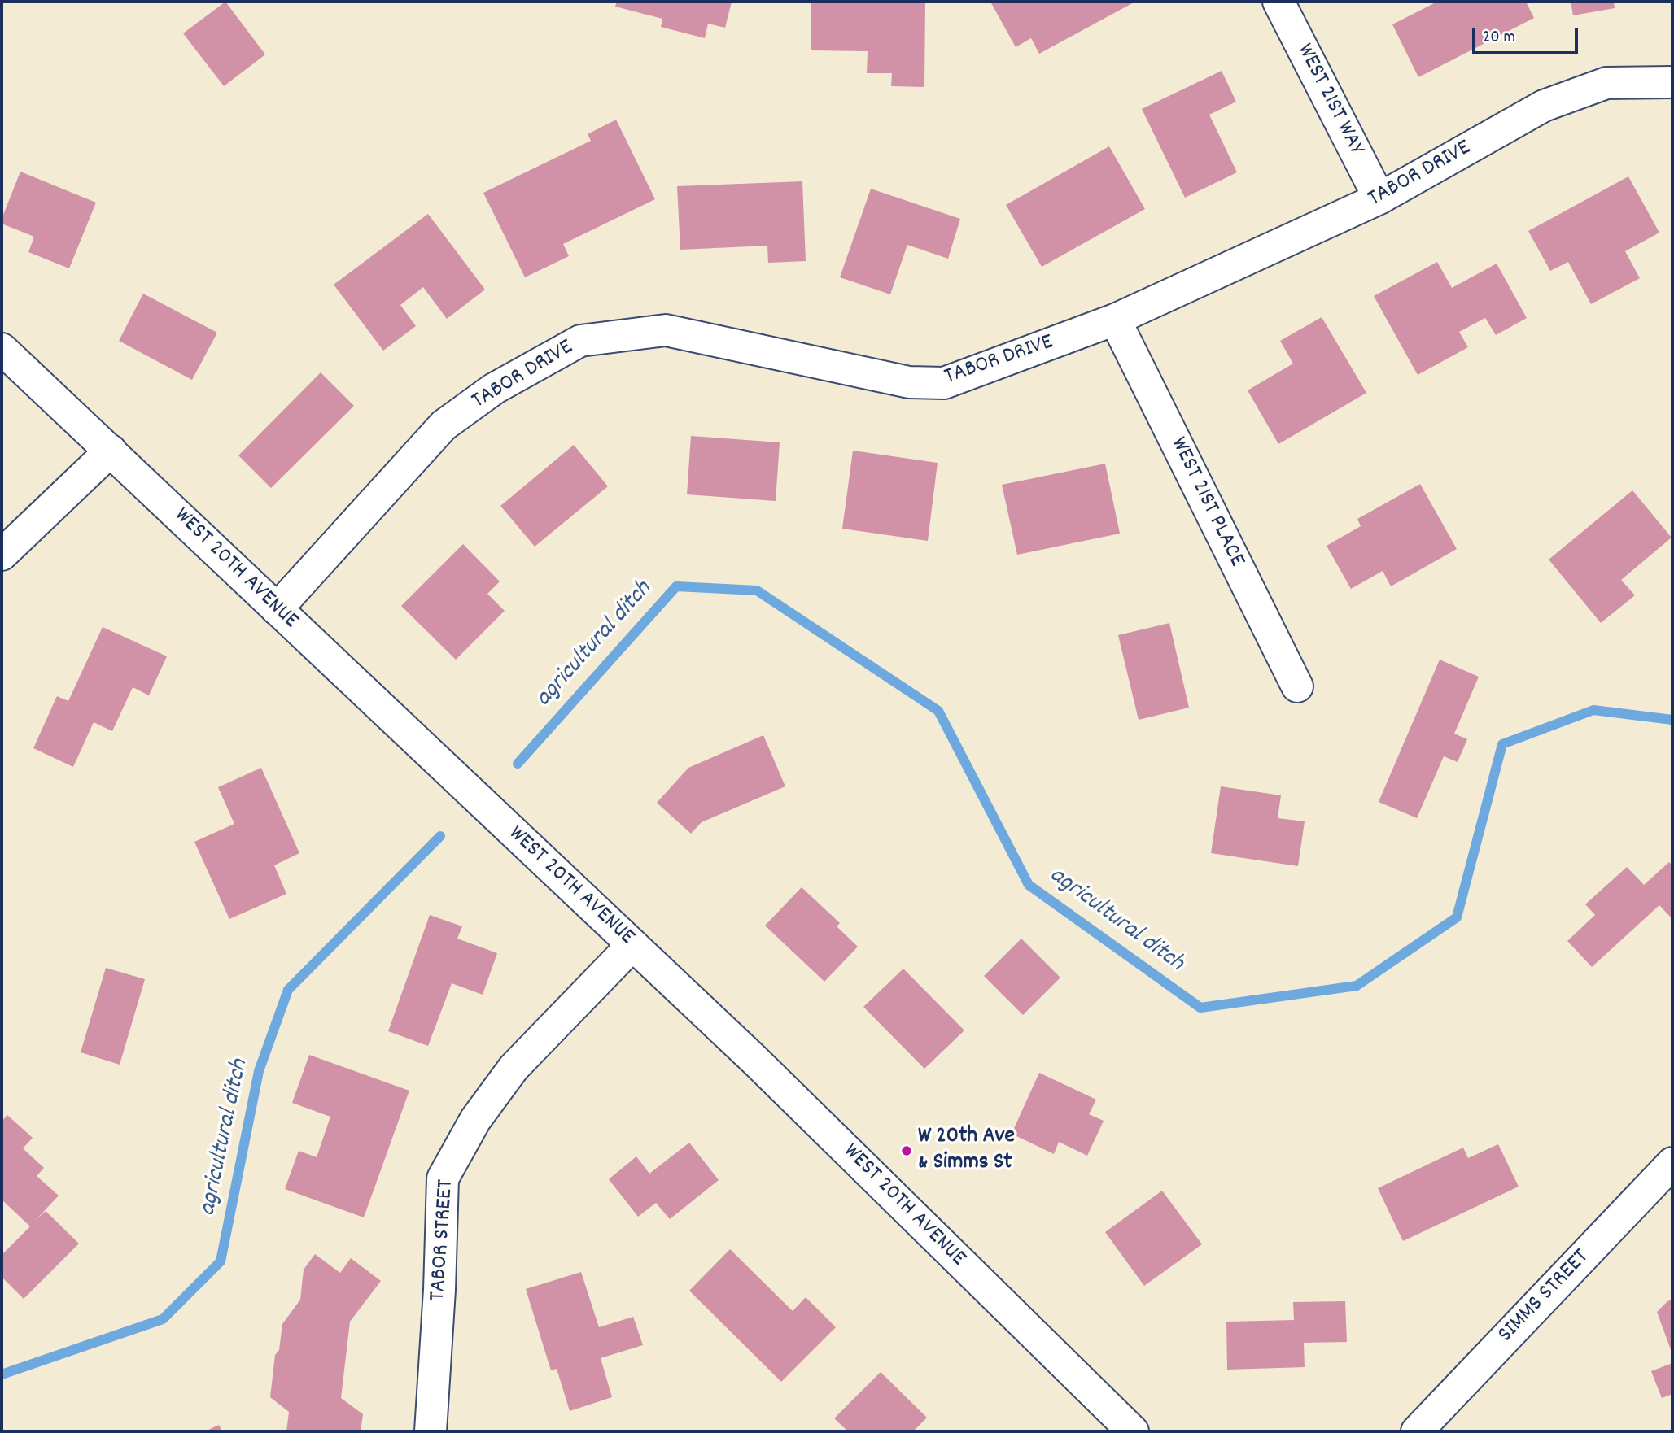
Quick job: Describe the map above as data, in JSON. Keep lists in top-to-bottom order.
{
  "streets": {
    "street": [
      "WEST 21ST WAY",
      "TABOR DRIVE",
      "WEST 21ST PLACE",
      "WEST 20TH AVENUE",
      "TABOR STREET",
      "SIMMS STREET"
    ]
  },
  "crossings": [
    ["WEST 21ST WAY", "TABOR DRIVE"],
    ["TABOR DRIVE", "WEST 21ST PLACE"],
    ["TABOR DRIVE", "WEST 20TH AVENUE"],
    ["WEST 20TH AVENUE", "TABOR STREET"]
  ],
  "water": ["agricultural ditch"],
  "places": ["W 20th Ave & Simms St"],
  "scale_bar": "20 m"
}
